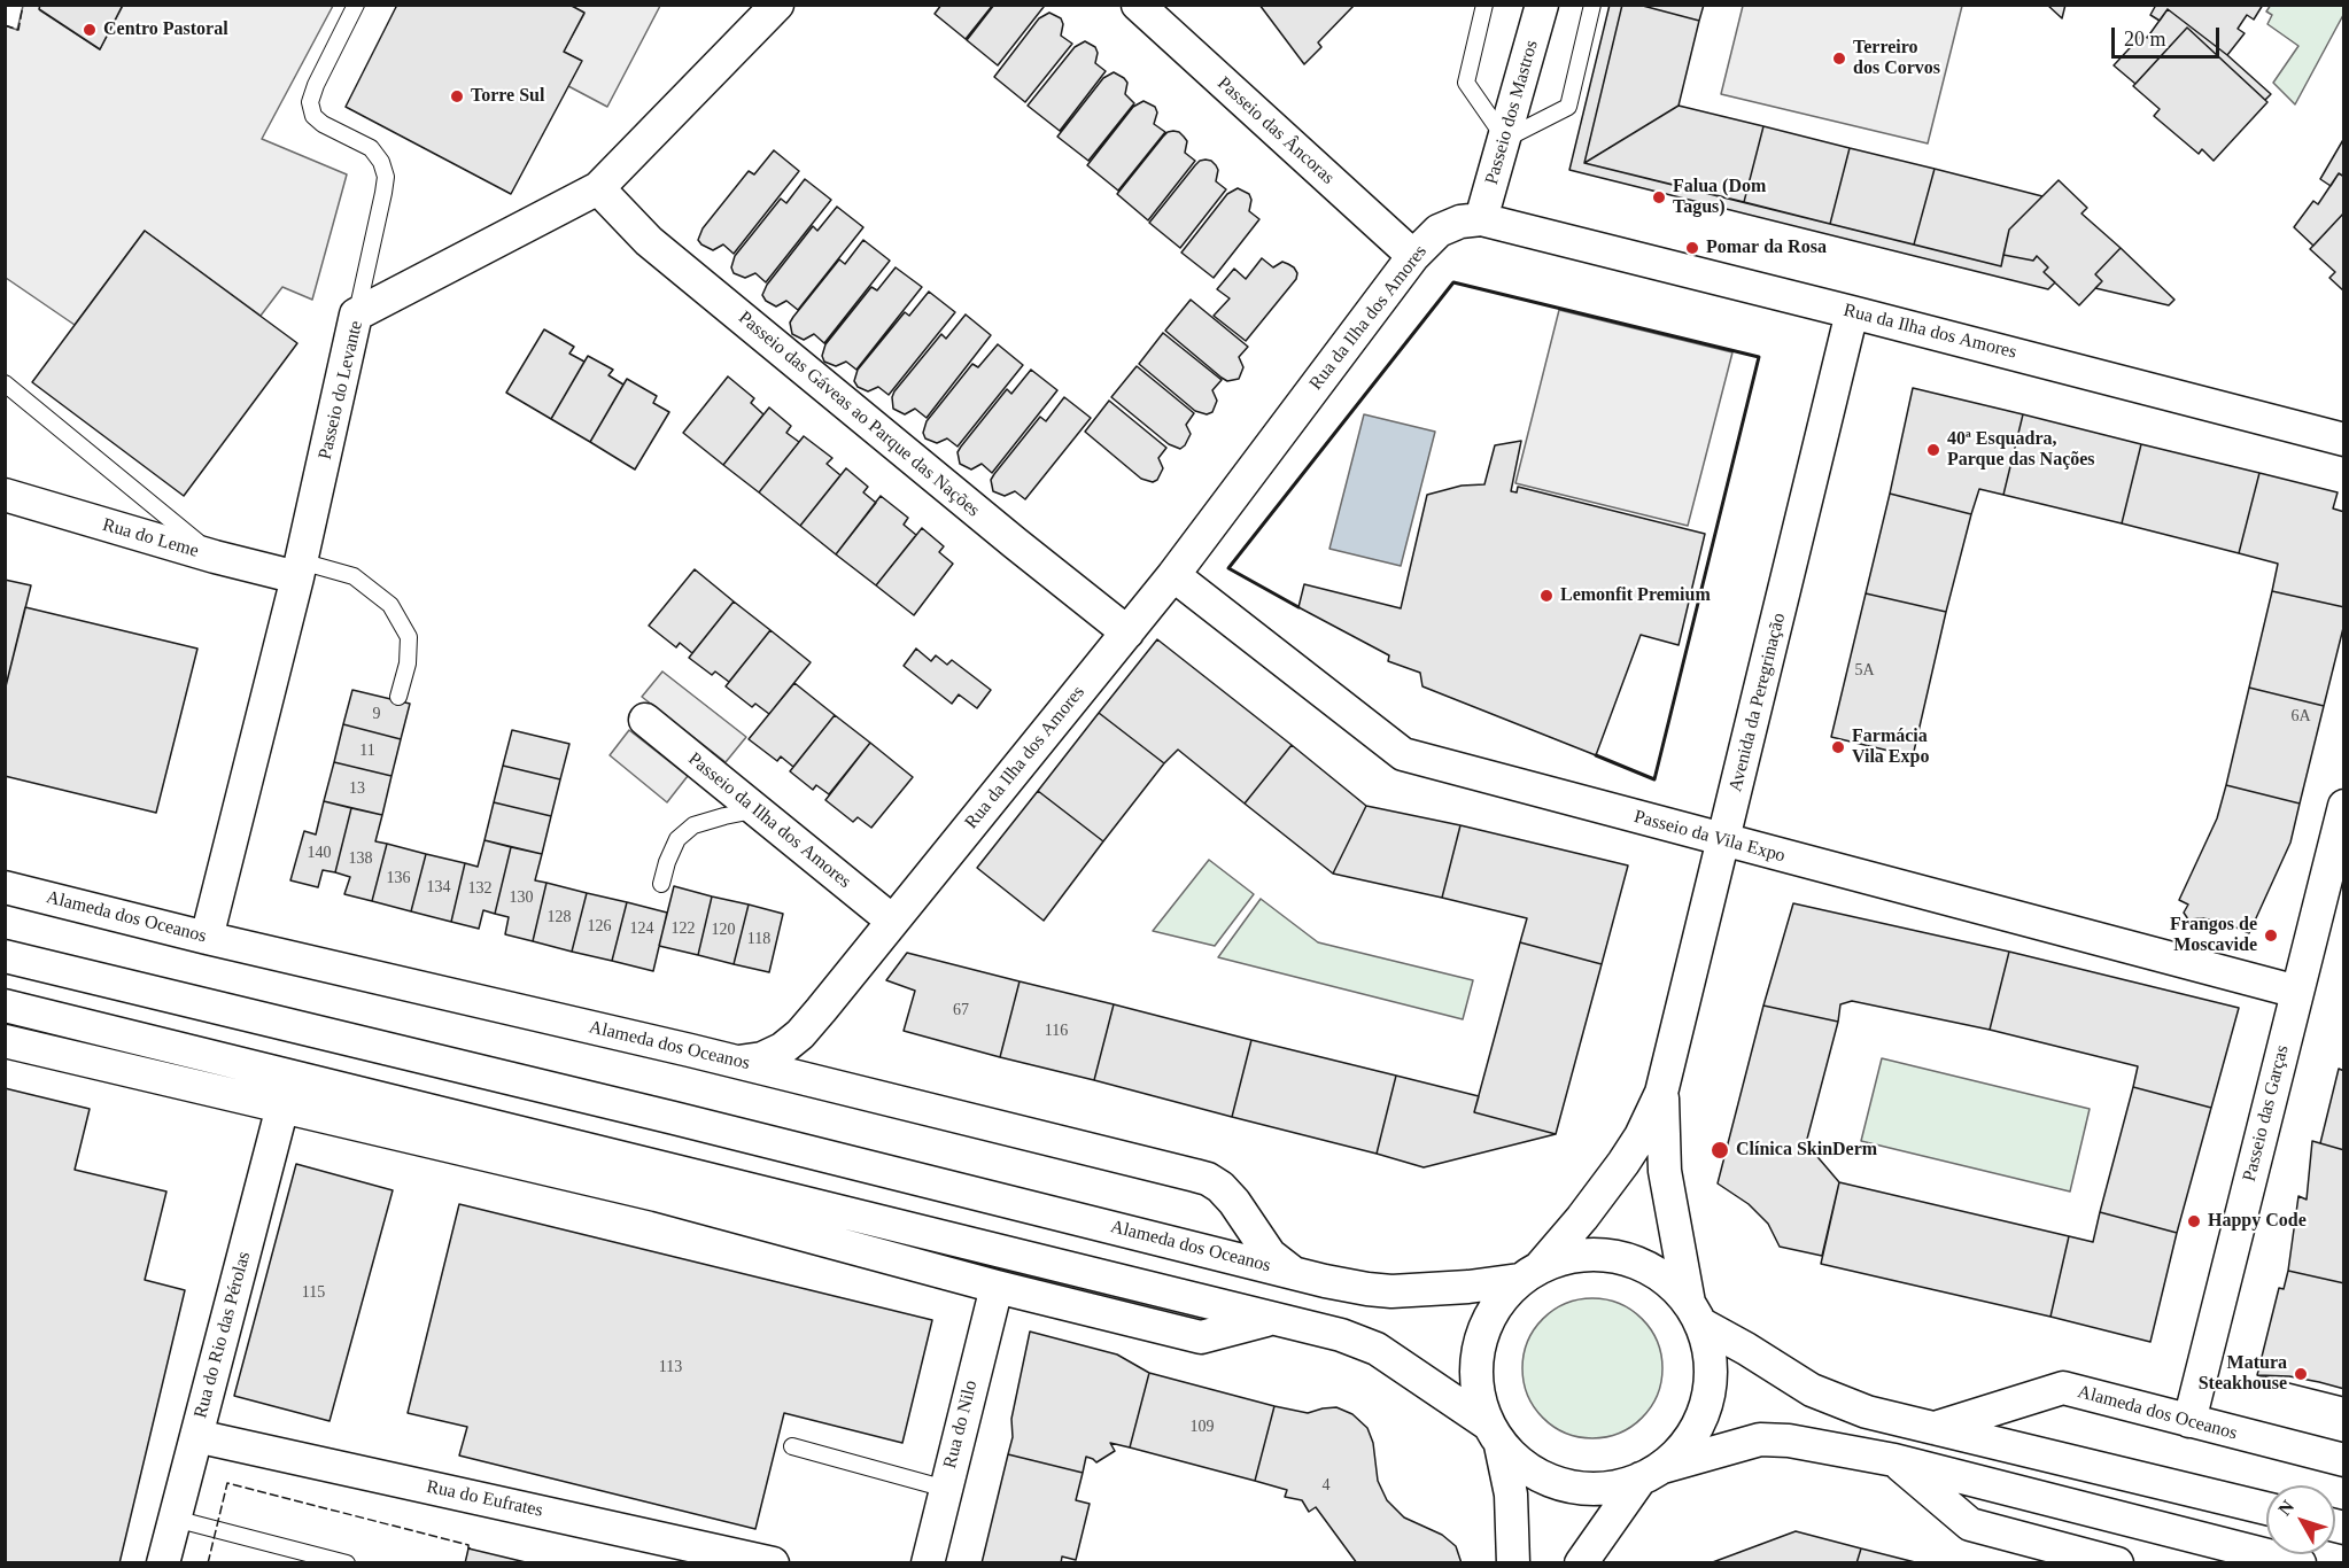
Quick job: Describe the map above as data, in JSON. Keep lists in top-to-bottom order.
{
  "streets": {
    "street": [
      "Passeio dos Mastros",
      "Passeio das Âncoras",
      "Rua da Ilha dos Amores",
      "Passeio do Levante",
      "Passeio das Gáveas ao Parque das Nações",
      "Rua do Leme",
      "Avenida da Peregrinação",
      "Passeio da Ilha dos Amores",
      "Passeio da Vila Expo",
      "Alameda dos Oceanos",
      "Passeio das Garças",
      "Rua do Rio das Pérolas",
      "Rua do Nilo",
      "Rua do Eufrates"
    ]
  },
  "crossings": [
    ["Passeio dos Mastros", "Rua da Ilha dos Amores"],
    ["Passeio das Âncoras", "Rua da Ilha dos Amores"],
    ["Rua da Ilha dos Amores", "Passeio das Gáveas ao Parque das Nações"],
    ["Rua da Ilha dos Amores", "Avenida da Peregrinação"],
    ["Rua da Ilha dos Amores", "Passeio da Ilha dos Amores"],
    ["Rua da Ilha dos Amores", "Passeio da Vila Expo"],
    ["Rua da Ilha dos Amores", "Alameda dos Oceanos"],
    ["Passeio do Levante", "Passeio das Gáveas ao Parque das Nações"],
    ["Passeio do Levante", "Rua do Leme"],
    ["Passeio do Levante", "Alameda dos Oceanos"],
    ["Avenida da Peregrinação", "Passeio da Vila Expo"],
    ["Avenida da Peregrinação", "Alameda dos Oceanos"],
    ["Passeio da Vila Expo", "Passeio das Garças"],
    ["Alameda dos Oceanos", "Passeio das Garças"],
    ["Rua do Rio das Pérolas", "Rua do Eufrates"]
  ],
  "places": [
    "Centro Pastoral",
    "Terreiro dos Corvos",
    "Torre Sul",
    "Falua (Dom Tagus)",
    "Pomar da Rosa",
    "40ª Esquadra, Parque das Nações",
    "Lemonfit Premium",
    "Farmácia Vila Expo",
    "Frangos de Moscavide",
    "Clínica SkinDerm",
    "Happy Code",
    "Matura Steakhouse"
  ],
  "house_numbers": [
    "5A",
    "9",
    "6A",
    "11",
    "13",
    "140",
    "138",
    "136",
    "134",
    "132",
    "130",
    "128",
    "126",
    "124",
    "122",
    "120",
    "118",
    "67",
    "116",
    "115",
    "113",
    "109",
    "4"
  ],
  "scale_bar": "20 m",
  "north": "top left"
}
